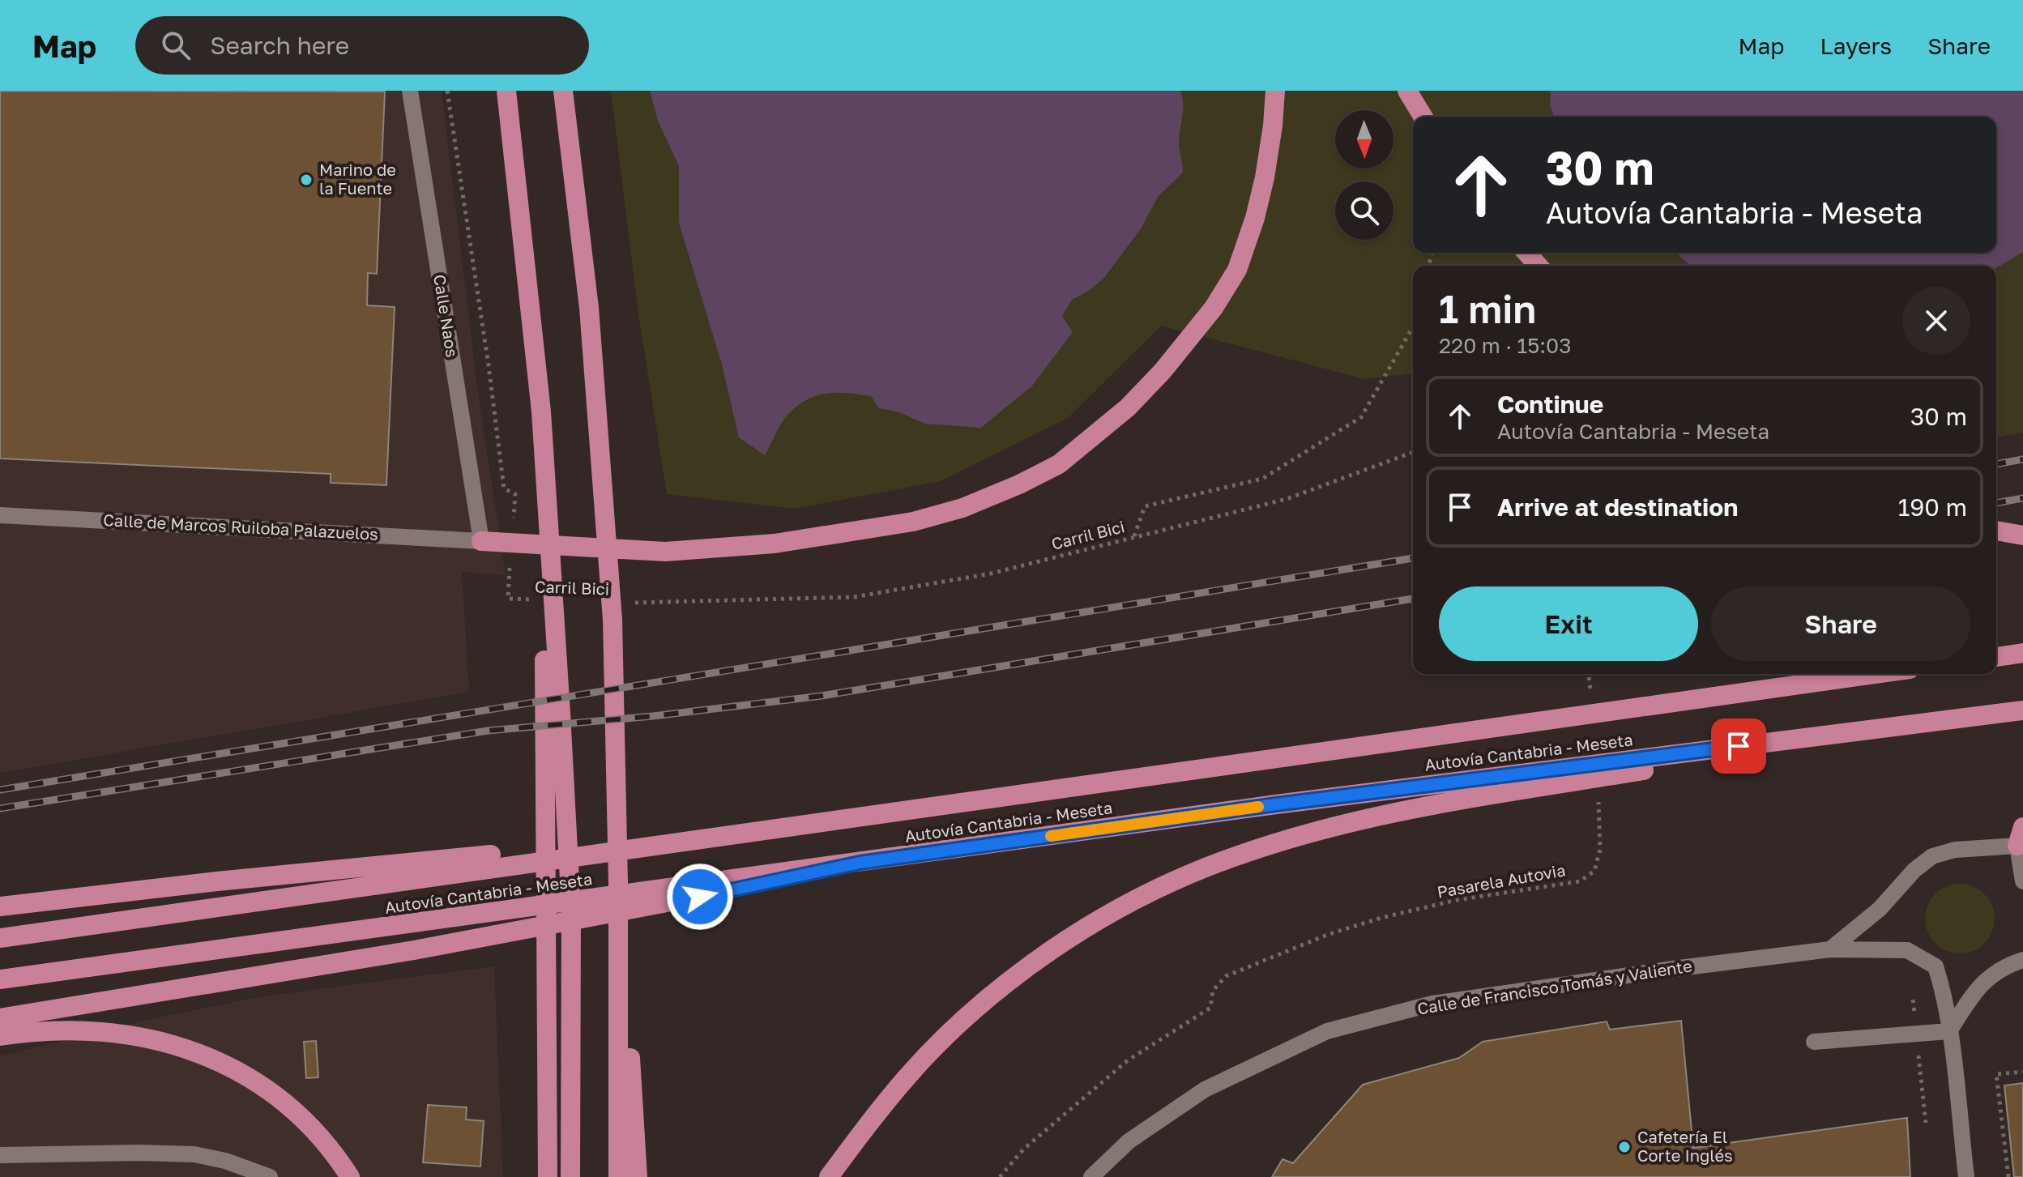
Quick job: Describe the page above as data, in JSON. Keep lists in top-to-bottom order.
{
  "streets": {
    "highway": ["Autovía Cantabria - Meseta"],
    "street": ["Calle Naos", "Calle de Marcos Ruiloba Palazuelos", "Calle de Francisco Tomás y Valiente"],
    "path": ["Carril Bici", "Pasarela Autovia"]
  },
  "crossings": [
    ["Calle Naos", "Calle de Marcos Ruiloba Palazuelos"]
  ],
  "places": ["Marino de la Fuente", "Cafetería El Corte Inglés"],
  "north": "bottom",
  "page": {
    "header": "Map",
    "search": "Search here",
    "nav": ["Map", "Layers", "Share"],
    "turn": ["30 m", "Autovía Cantabria - Meseta"],
    "heading": ["1 min", "220 m · 15:03"],
    "list": [
      {
        "name": "Continue",
        "note": "Autovía Cantabria - Meseta",
        "value": "30 m"
      },
      {
        "name": "Arrive at destination",
        "value": "190 m"
      }
    ],
    "buttons": ["Exit", "Share"]
  }
}
